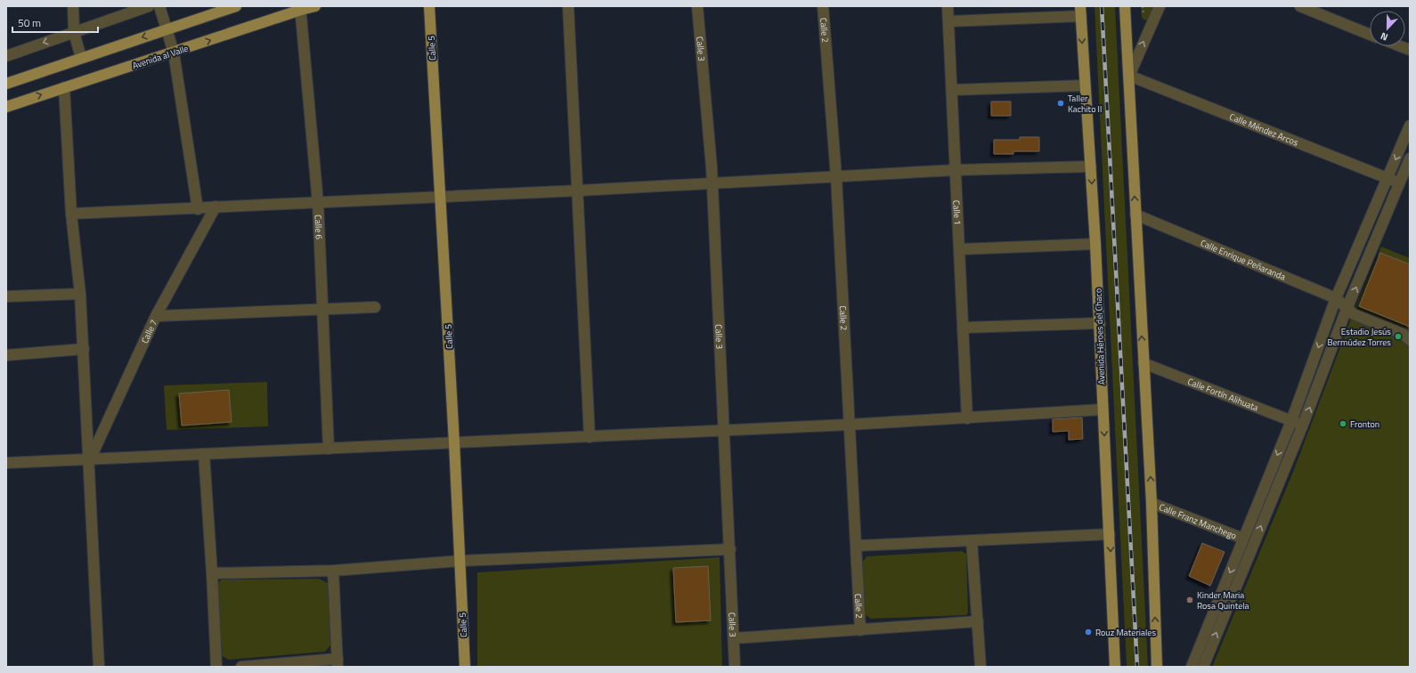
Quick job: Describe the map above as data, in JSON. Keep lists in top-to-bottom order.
{
  "streets": {
    "main road": ["Calle 5", "Avenida al Valle", "Avenida Héroes del Chaco"],
    "street": [
      "Calle 2",
      "Calle 3",
      "Calle Méndez Arcos",
      "Calle 1",
      "Calle 6",
      "Calle Enrique Peñaranda",
      "Calle 7",
      "Calle Fortín Alihuata",
      "Calle Franz Manchego"
    ]
  },
  "crossings": [
    ["Avenida al Valle", "Calle 6"]
  ],
  "places": [
    "Taller Kachito ll",
    "Estadio Jesús Bermúdez Torres",
    "Fronton",
    "Kinder Maria Rosa Quintela",
    "Rouz Materiales"
  ],
  "scale_bar": "50 m",
  "north": "bottom"
}
